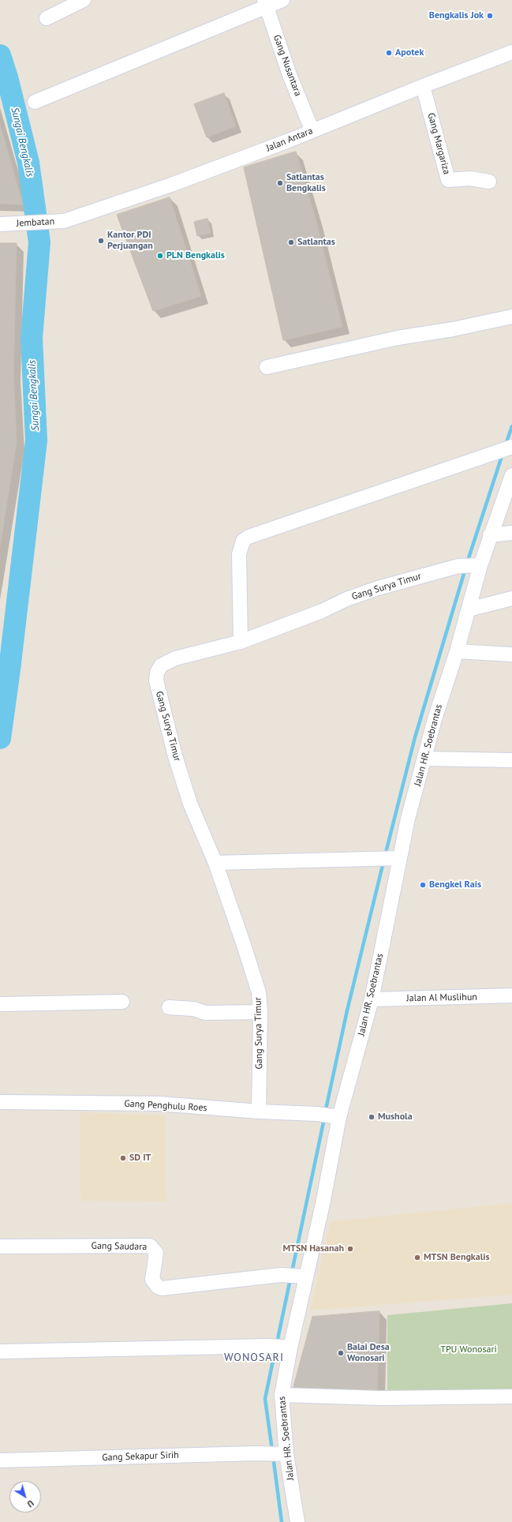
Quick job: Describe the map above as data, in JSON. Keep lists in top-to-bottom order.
{
  "streets": {
    "street": [
      "Gang Nusantara",
      "Jalan Antara",
      "Gang Margariza",
      "Jembatan",
      "Gang Surya Timur",
      "Jalan HR. Soebrantas",
      "Jalan Al Muslihun",
      "Gang Penghulu Roes",
      "Gang Saudara",
      "Gang Sekapur Sirih"
    ]
  },
  "crossings": [
    ["Gang Nusantara", "Jalan Antara"],
    ["Jalan Antara", "Gang Margariza"],
    ["Jalan Antara", "Jembatan"],
    ["Gang Surya Timur", "Jalan HR. Soebrantas"],
    ["Gang Surya Timur", "Gang Penghulu Roes"],
    ["Jalan HR. Soebrantas", "Jalan Al Muslihun"],
    ["Jalan HR. Soebrantas", "Gang Penghulu Roes"],
    ["Jalan HR. Soebrantas", "Gang Saudara"],
    ["Jalan HR. Soebrantas", "Gang Sekapur Sirih"]
  ],
  "districts": ["WONOSARI"],
  "water": ["Sungai Bengkalis"],
  "parks": ["TPU Wonosari"],
  "places": [
    "Bengkalis Jok",
    "Apotek",
    "Satlantas Bengkalis",
    "Kantor PDI Perjuangan",
    "Satlantas",
    "PLN Bengkalis",
    "Bengkel Rais",
    "Mushola",
    "SD IT",
    "MTSN Hasanah",
    "MTSN Bengkalis",
    "Balai Desa Wonosari"
  ],
  "north": "bottom right"
}
